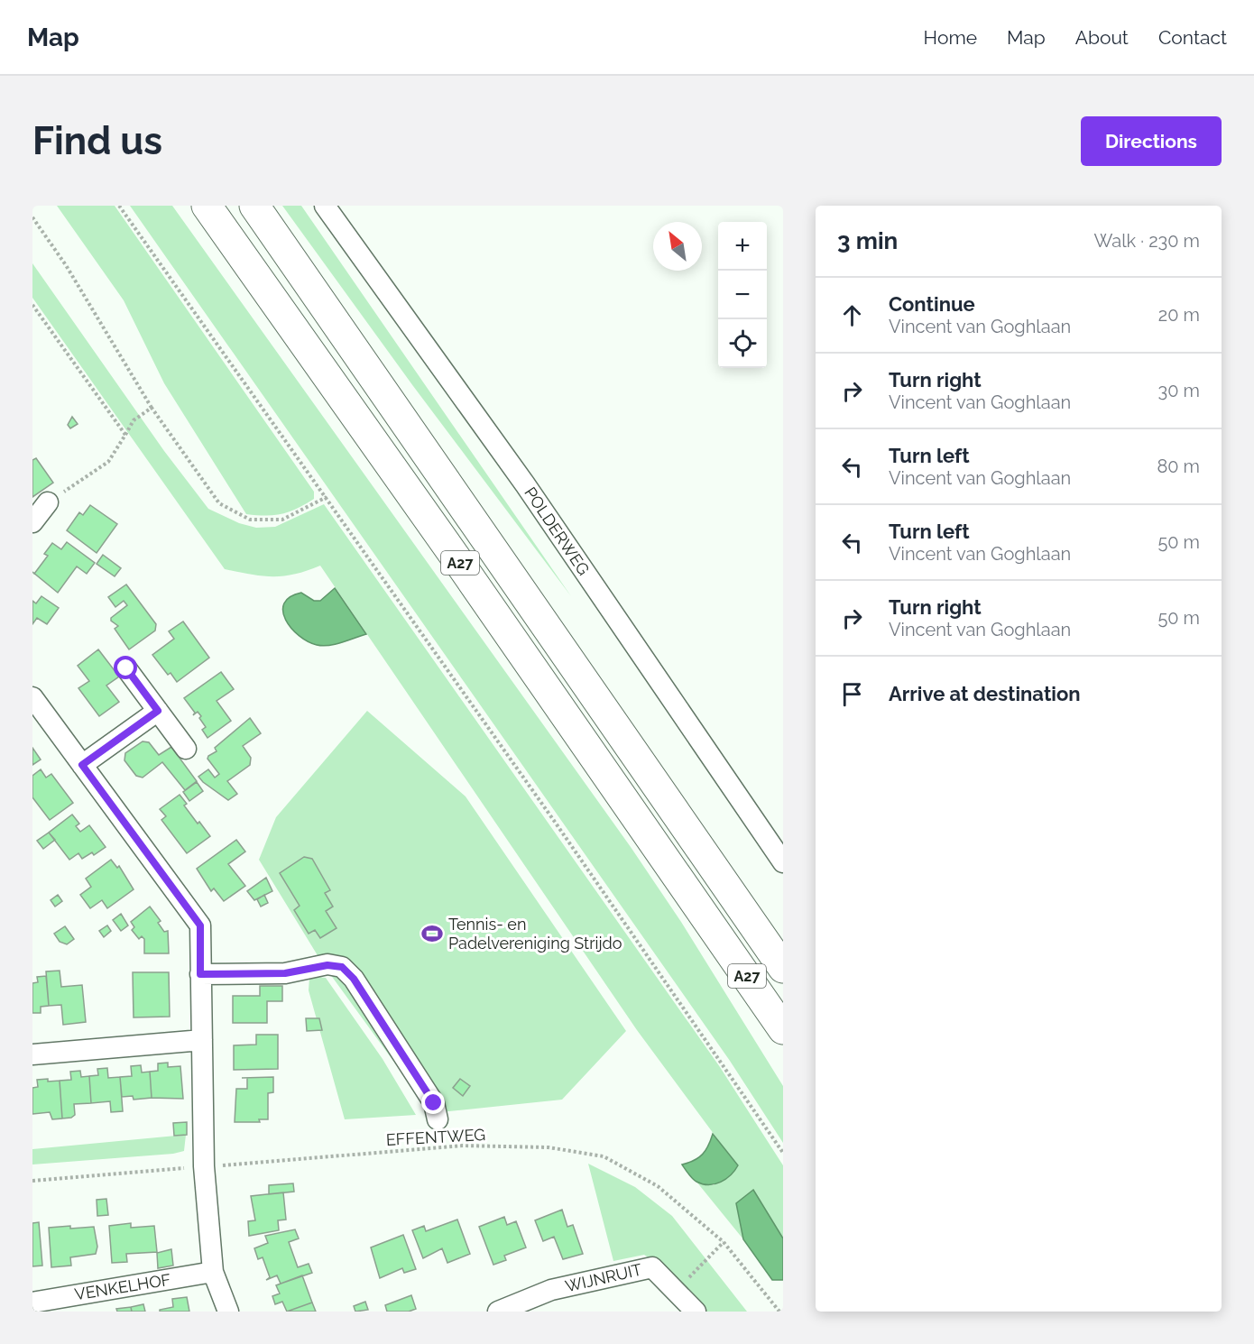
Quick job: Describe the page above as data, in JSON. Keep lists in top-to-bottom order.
{
  "streets": {
    "highway": ["A27"],
    "street": ["POLDERWEG", "WIJNRUIT", "VENKELHOF"],
    "path": ["EFFENTWEG"]
  },
  "places": {
    "sports": ["Tennis- en Padelvereniging Strijdo"]
  },
  "north": "top left",
  "page": {
    "header": "Map",
    "nav": [
      "Home",
      "Map",
      "About",
      "Contact"
    ],
    "buttons": "Directions",
    "title": "Find us",
    "heading": ["3 min", "Walk · 230 m"],
    "map_buttons": ["+", "−"],
    "list": [
      ["Continue", "Vincent van Goghlaan", "20 m"],
      ["Turn right", "Vincent van Goghlaan", "30 m"],
      ["Turn left", "Vincent van Goghlaan", "80 m"],
      ["Turn left", "Vincent van Goghlaan", "50 m"],
      ["Turn right", "Vincent van Goghlaan", "50 m"],
      "Arrive at destination"
    ]
  }
}
